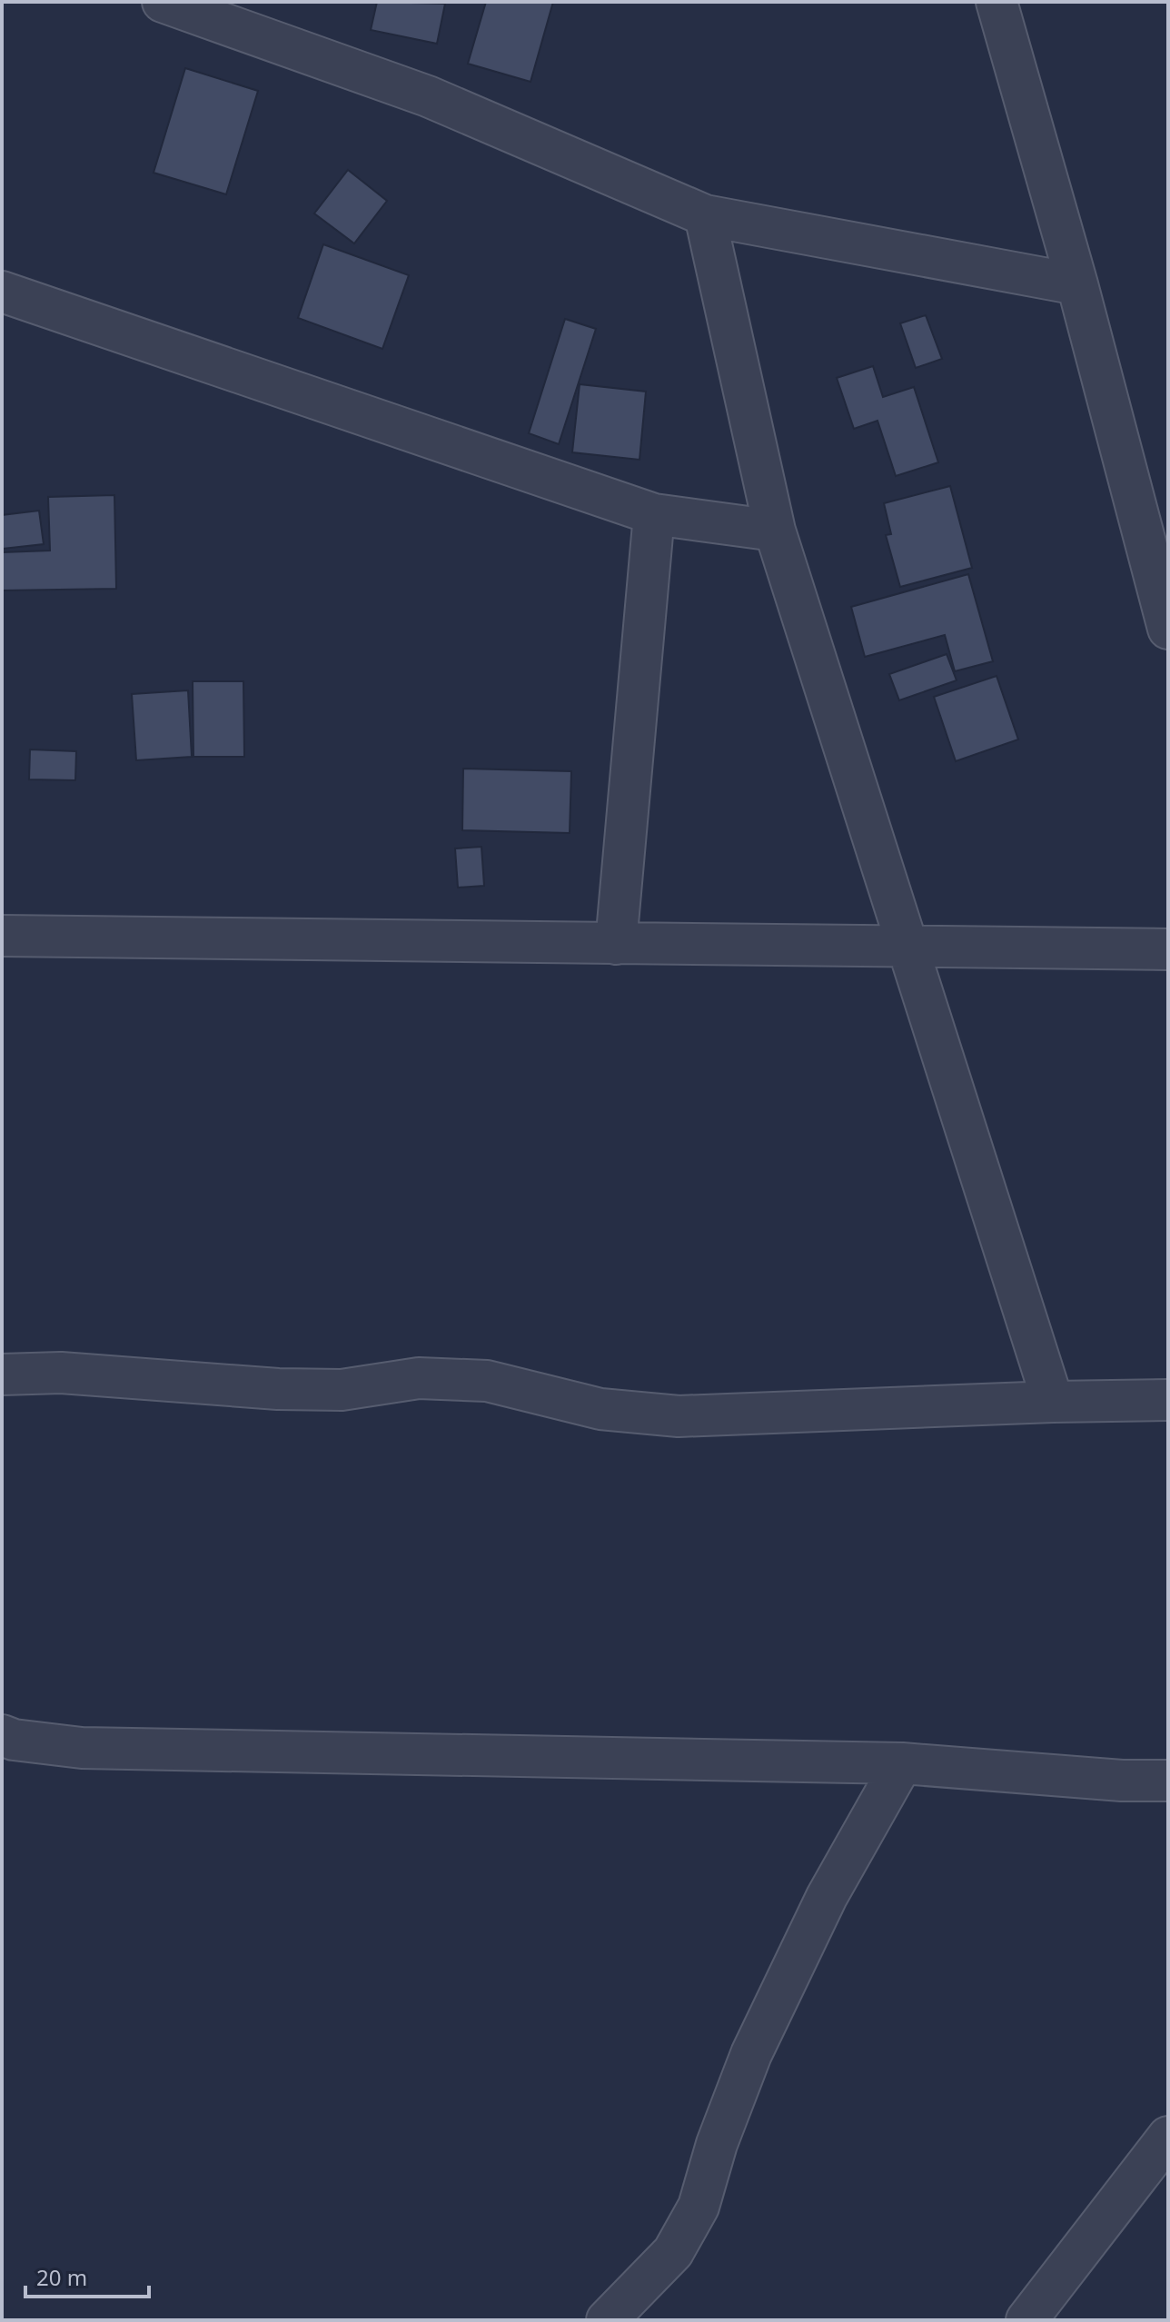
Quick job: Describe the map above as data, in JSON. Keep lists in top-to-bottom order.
{
  "scale_bar": "20 m"
}
